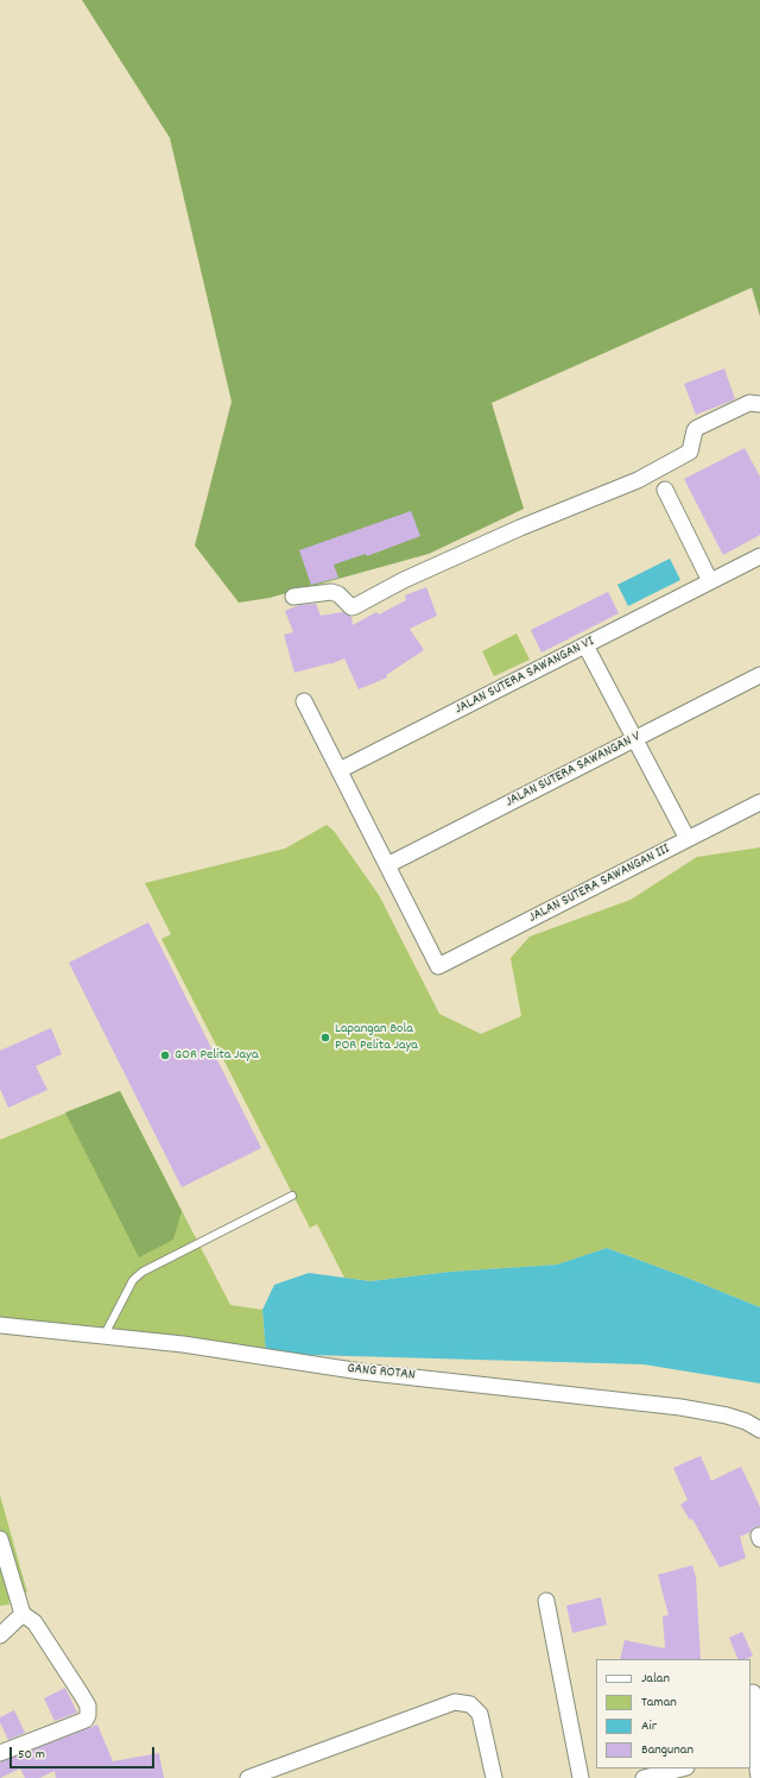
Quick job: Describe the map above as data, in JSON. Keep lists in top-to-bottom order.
{
  "streets": {
    "street": [
      "JALAN SUTERA SAWANGAN VI",
      "JALAN SUTERA SAWANGAN V",
      "JALAN SUTERA SAWANGAN III",
      "GANG ROTAN"
    ]
  },
  "crossings": [
    ["JALAN SUTERA SAWANGAN V", "JALAN SUTERA SAWANGAN III"]
  ],
  "places": ["Lapangan Bola POR Pelita Jaya", "GOR Pelita Jaya"],
  "legend": [
    "Jalan",
    "Taman",
    "Air",
    "Bangunan"
  ],
  "scale_bar": "50 m"
}
